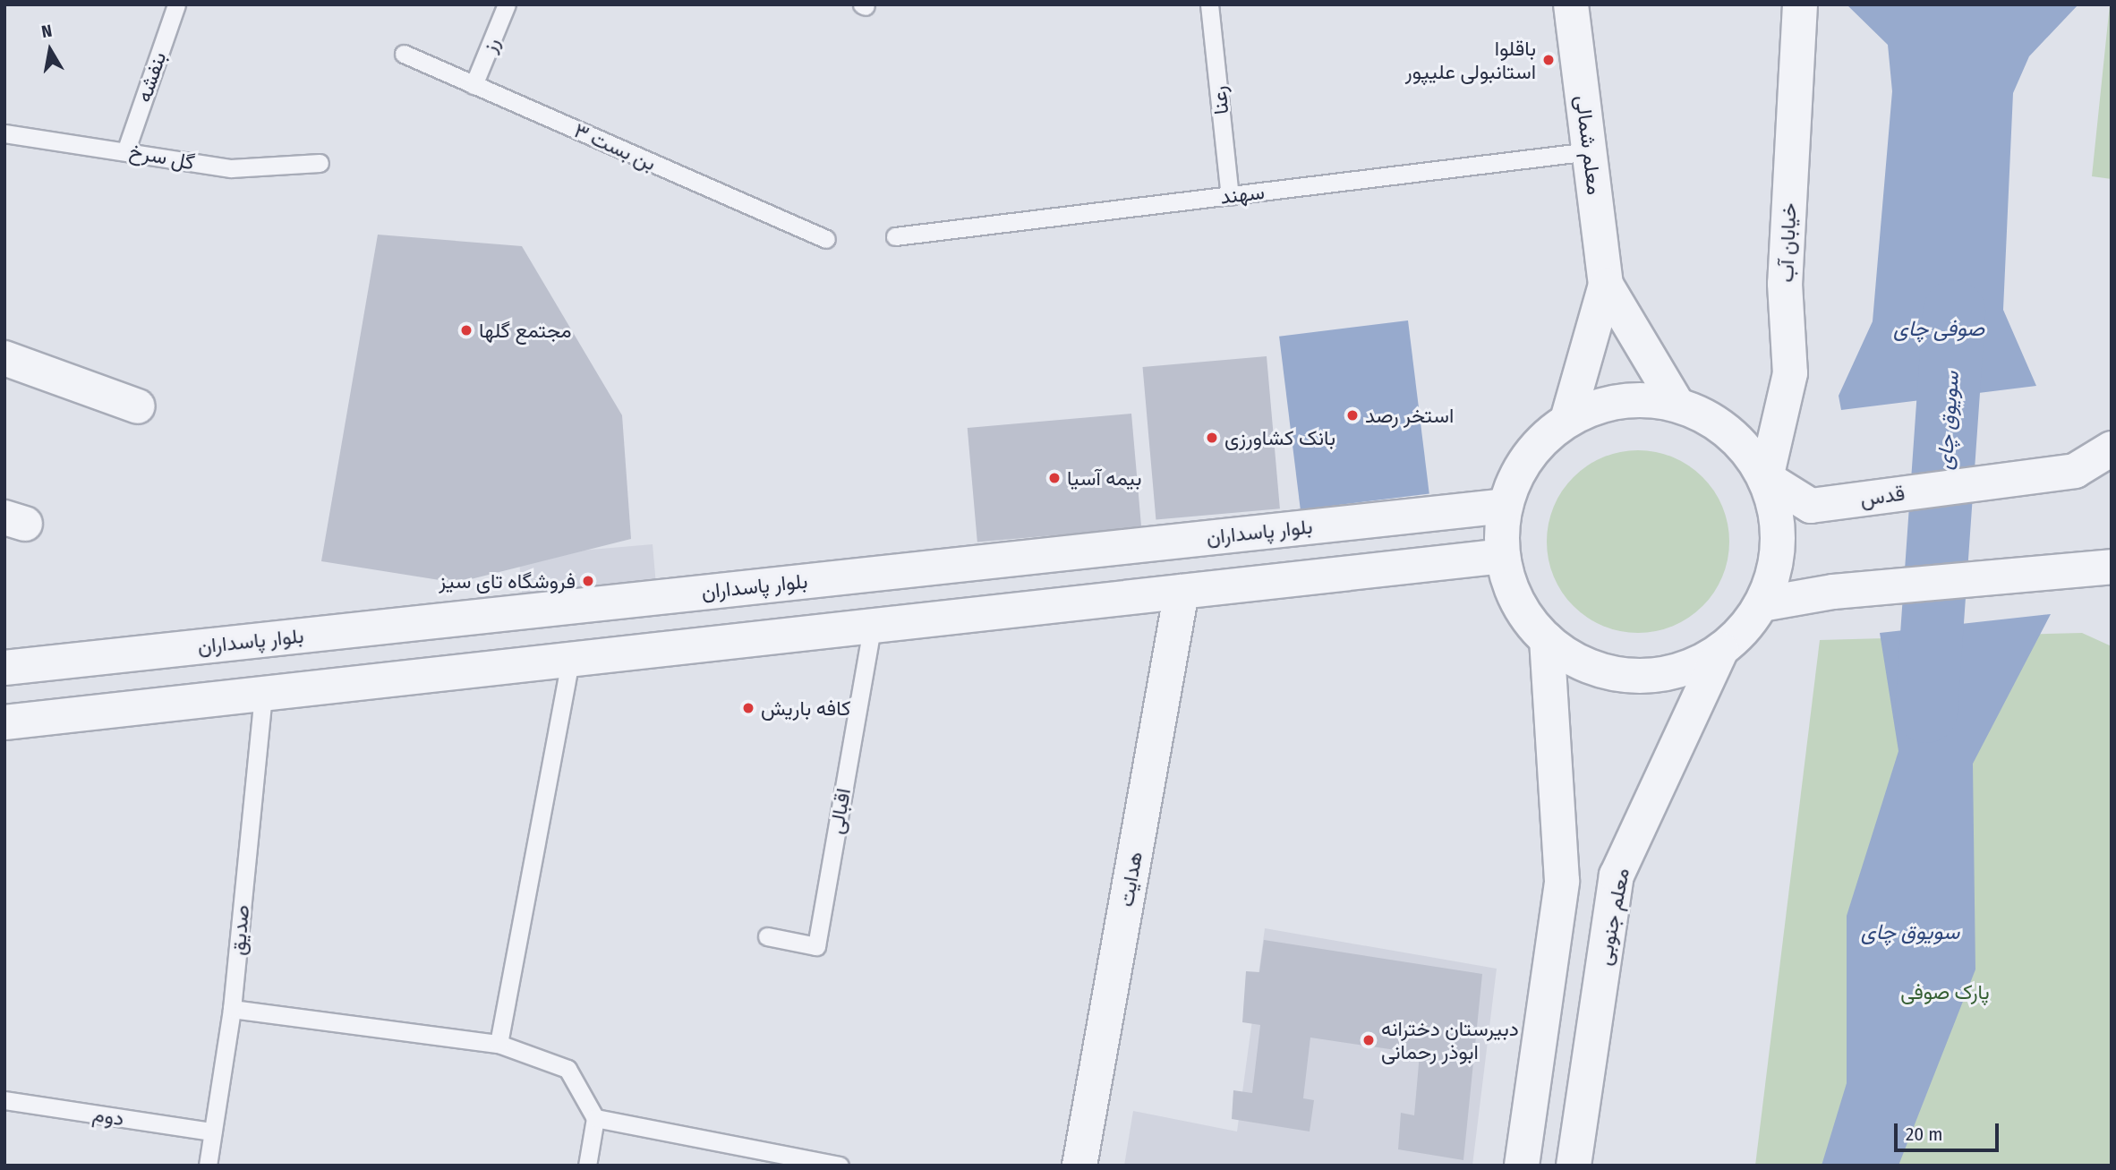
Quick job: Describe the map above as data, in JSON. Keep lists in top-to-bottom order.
{
  "streets": {
    "street": [
      "معلم شمالی",
      "خیابان آب",
      "قدس",
      "بلوار پاسداران",
      "هدایت",
      "معلم جنوبی"
    ],
    "lane": [
      "رز",
      "بنفشه",
      "رعنا",
      "بن بست ۳",
      "گل سرخ",
      "سهند",
      "اقبالی",
      "صدیق",
      "دوم"
    ]
  },
  "crossings": [
    ["رز", "بن بست ۳"],
    ["بنفشه", "گل سرخ"],
    ["رعنا", "سهند"],
    ["معلم شمالی", "سهند"],
    ["خیابان آب", "قدس"],
    ["صدیق", "دوم"]
  ],
  "water": ["صوفی چای", "سویوق چای"],
  "parks": ["پارک صوفی"],
  "places": [
    "باقلوا استانبولی علیپور",
    "مجتمع گلها",
    "استخر رصد",
    "بانک کشاورزی",
    "بیمه آسیا",
    "فروشگاه تای سیز",
    "کافه باریش",
    "دبیرستان دخترانه ابوذر رحمانی"
  ],
  "scale_bar": "20 m",
  "north": "top"
}
